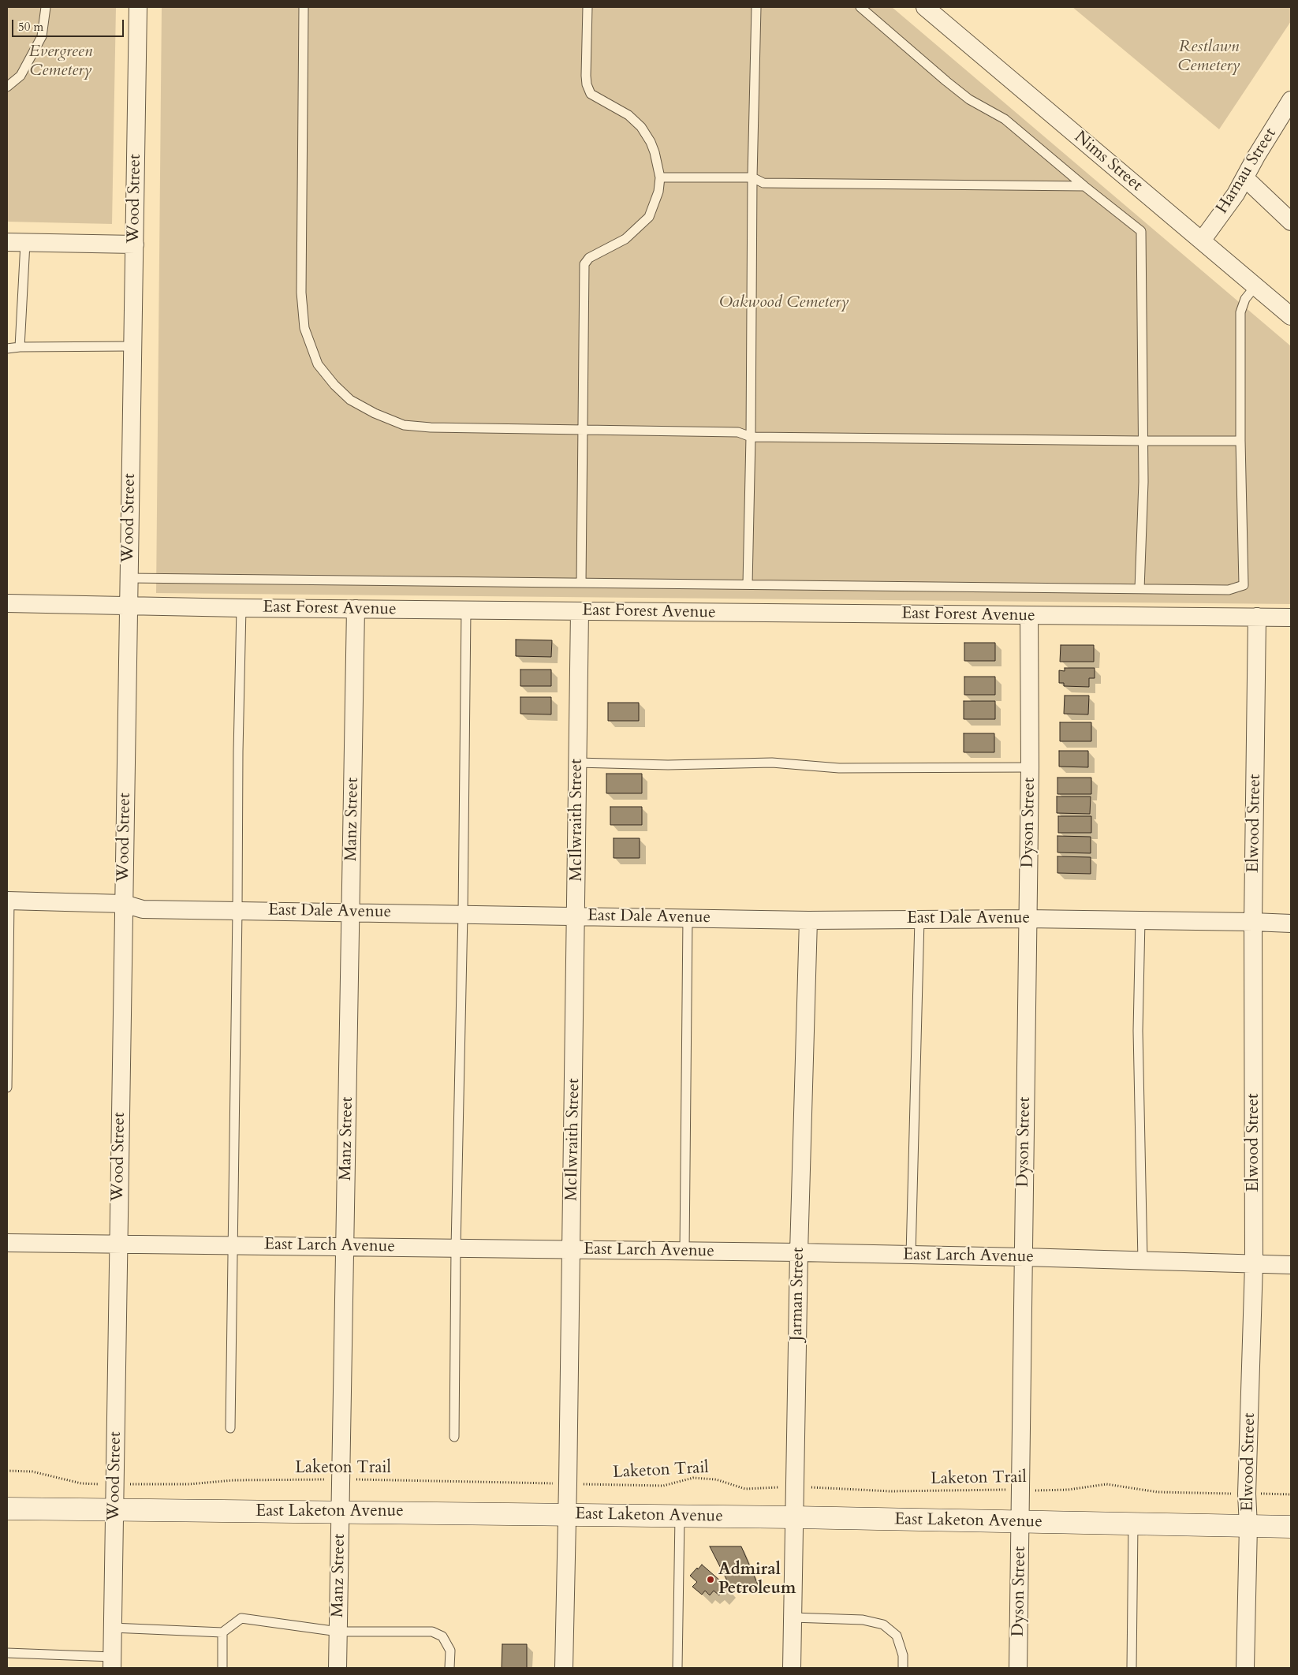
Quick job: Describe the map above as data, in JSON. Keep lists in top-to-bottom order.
{
  "streets": {
    "main road": ["East Laketon Avenue"],
    "street": [
      "Nims Street",
      "Harnau Street",
      "Wood Street",
      "East Forest Avenue",
      "Manz Street",
      "McIlwraith Street",
      "Dyson Street",
      "Elwood Street",
      "East Dale Avenue",
      "East Larch Avenue",
      "Jarman Street"
    ],
    "path": ["Laketon Trail"]
  },
  "crossings": [
    ["Nims Street", "Harnau Street"],
    ["Wood Street", "East Forest Avenue"],
    ["Wood Street", "East Dale Avenue"],
    ["Wood Street", "East Larch Avenue"],
    ["Wood Street", "Laketon Trail"],
    ["Wood Street", "East Laketon Avenue"],
    ["East Forest Avenue", "Manz Street"],
    ["East Forest Avenue", "McIlwraith Street"],
    ["East Forest Avenue", "Dyson Street"],
    ["East Forest Avenue", "Elwood Street"],
    ["Manz Street", "East Dale Avenue"],
    ["Manz Street", "East Larch Avenue"],
    ["Manz Street", "Laketon Trail"],
    ["Manz Street", "East Laketon Avenue"],
    ["McIlwraith Street", "East Dale Avenue"],
    ["McIlwraith Street", "East Larch Avenue"],
    ["McIlwraith Street", "Laketon Trail"],
    ["McIlwraith Street", "East Laketon Avenue"],
    ["Dyson Street", "East Dale Avenue"],
    ["Dyson Street", "East Larch Avenue"],
    ["Dyson Street", "Laketon Trail"],
    ["Dyson Street", "East Laketon Avenue"],
    ["Elwood Street", "East Dale Avenue"],
    ["Elwood Street", "East Larch Avenue"],
    ["Elwood Street", "Laketon Trail"],
    ["Elwood Street", "East Laketon Avenue"],
    ["East Dale Avenue", "Jarman Street"],
    ["East Larch Avenue", "Jarman Street"],
    ["Jarman Street", "Laketon Trail"],
    ["Jarman Street", "East Laketon Avenue"]
  ],
  "parks": ["Restlawn Cemetery", "Evergreen Cemetery", "Oakwood Cemetery"],
  "places": ["Admiral Petroleum"],
  "scale_bar": "50 m"
}
